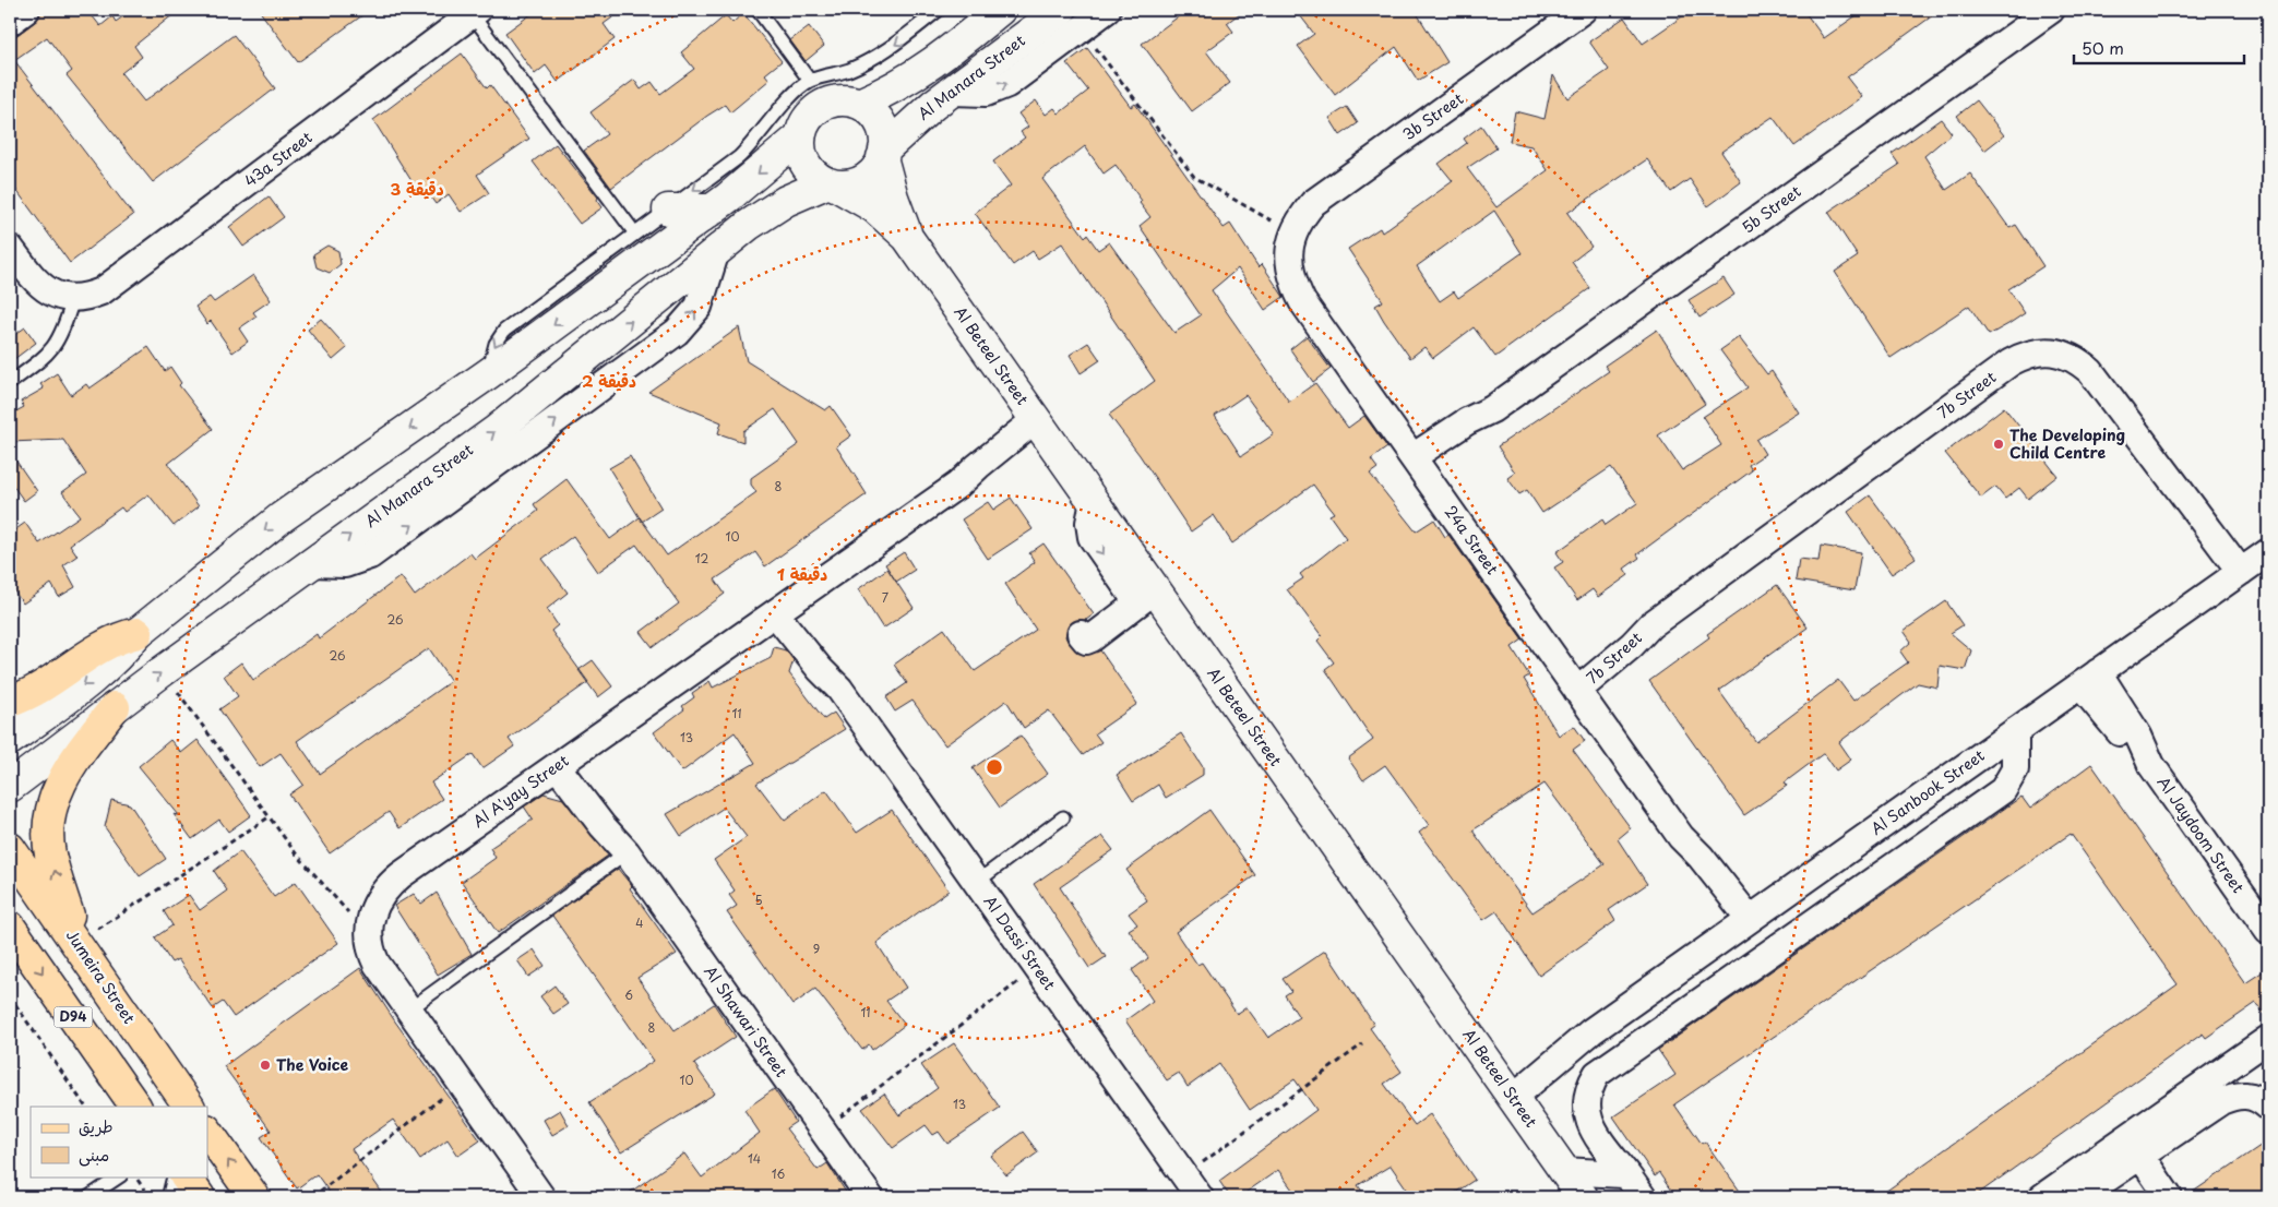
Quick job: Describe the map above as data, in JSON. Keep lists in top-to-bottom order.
{
  "streets": {
    "main road": [
      "Al Manara Street",
      "Al Beteel Street",
      "Jumeira Street",
      "D94"
    ],
    "street": [
      "3b Street",
      "43a Street",
      "5b Street",
      "7b Street",
      "24a Street",
      "Al A'yay Street",
      "Al Sanbook Street",
      "Al Jaydoom Street",
      "Al Dassi Street",
      "Al Shawari Street"
    ]
  },
  "crossings": [
    ["Al Manara Street", "Al Beteel Street"],
    ["3b Street", "24a Street"],
    ["5b Street", "24a Street"],
    ["Al Beteel Street", "Al A'yay Street"],
    ["Al Beteel Street", "Al Sanbook Street"],
    ["7b Street", "24a Street"],
    ["7b Street", "Al Sanbook Street"],
    ["24a Street", "Al Sanbook Street"],
    ["Al A'yay Street", "Al Dassi Street"],
    ["Al A'yay Street", "Al Shawari Street"],
    ["Al Sanbook Street", "Al Jaydoom Street"]
  ],
  "places": ["The Developing Child Centre", "The Voice"],
  "house_numbers": [
    "8",
    "10",
    "12",
    "7",
    "26",
    "26",
    "11",
    "13",
    "5",
    "4",
    "9",
    "6",
    "11",
    "8",
    "10",
    "13",
    "14",
    "16"
  ],
  "legend": ["طريق", "مبنى"],
  "scale_bar": "50 m",
  "rings": ["3 دقيقة", "2 دقيقة", "1 دقيقة"]
}
